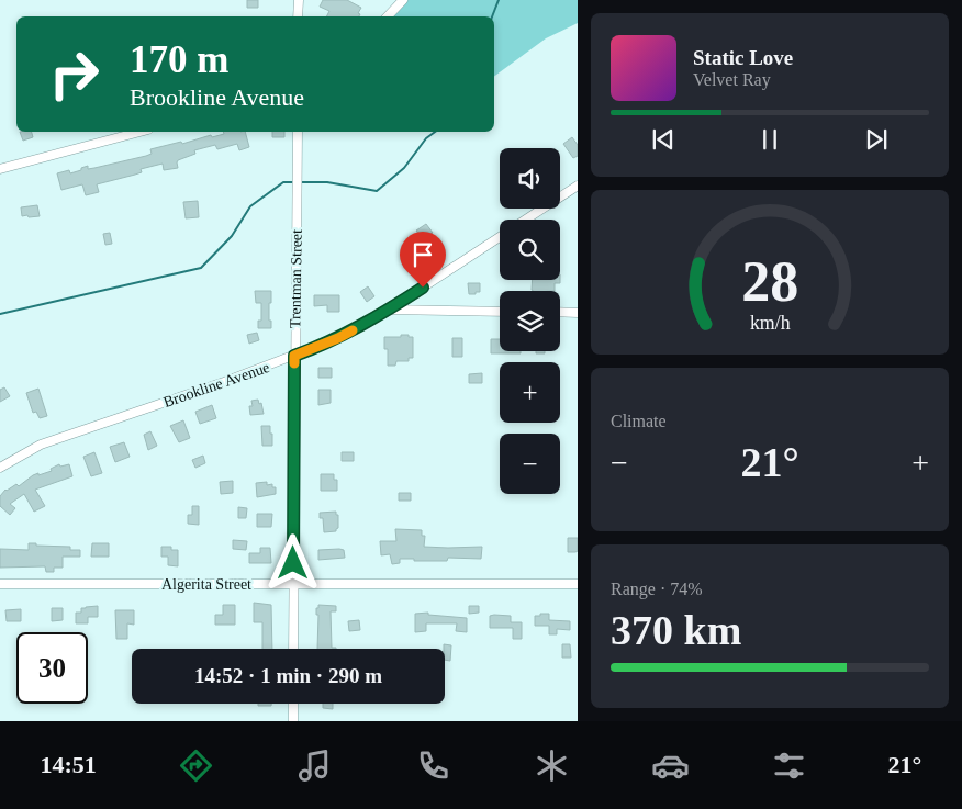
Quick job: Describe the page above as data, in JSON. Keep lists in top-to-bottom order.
{
  "streets": {
    "street": ["Trentman Street", "Brookline Avenue", "Algerita Street"]
  },
  "crossings": [
    ["Trentman Street", "Brookline Avenue"],
    ["Trentman Street", "Algerita Street"]
  ],
  "page": {
    "turn": ["170 m", "Brookline Avenue"],
    "song": ["Static Love", "Velvet Ray"],
    "map_buttons": ["+", "−"],
    "tile": [
      "Climate",
      ["Range · 74%", "370 km"]
    ],
    "heat": ["−", "21°", "+"],
    "limit": "30",
    "trip": "14:52 · 1 min · 290 m",
    "tabs": ["14:51", "21°"],
    "gauge": ["28", "km/h"]
  }
}
